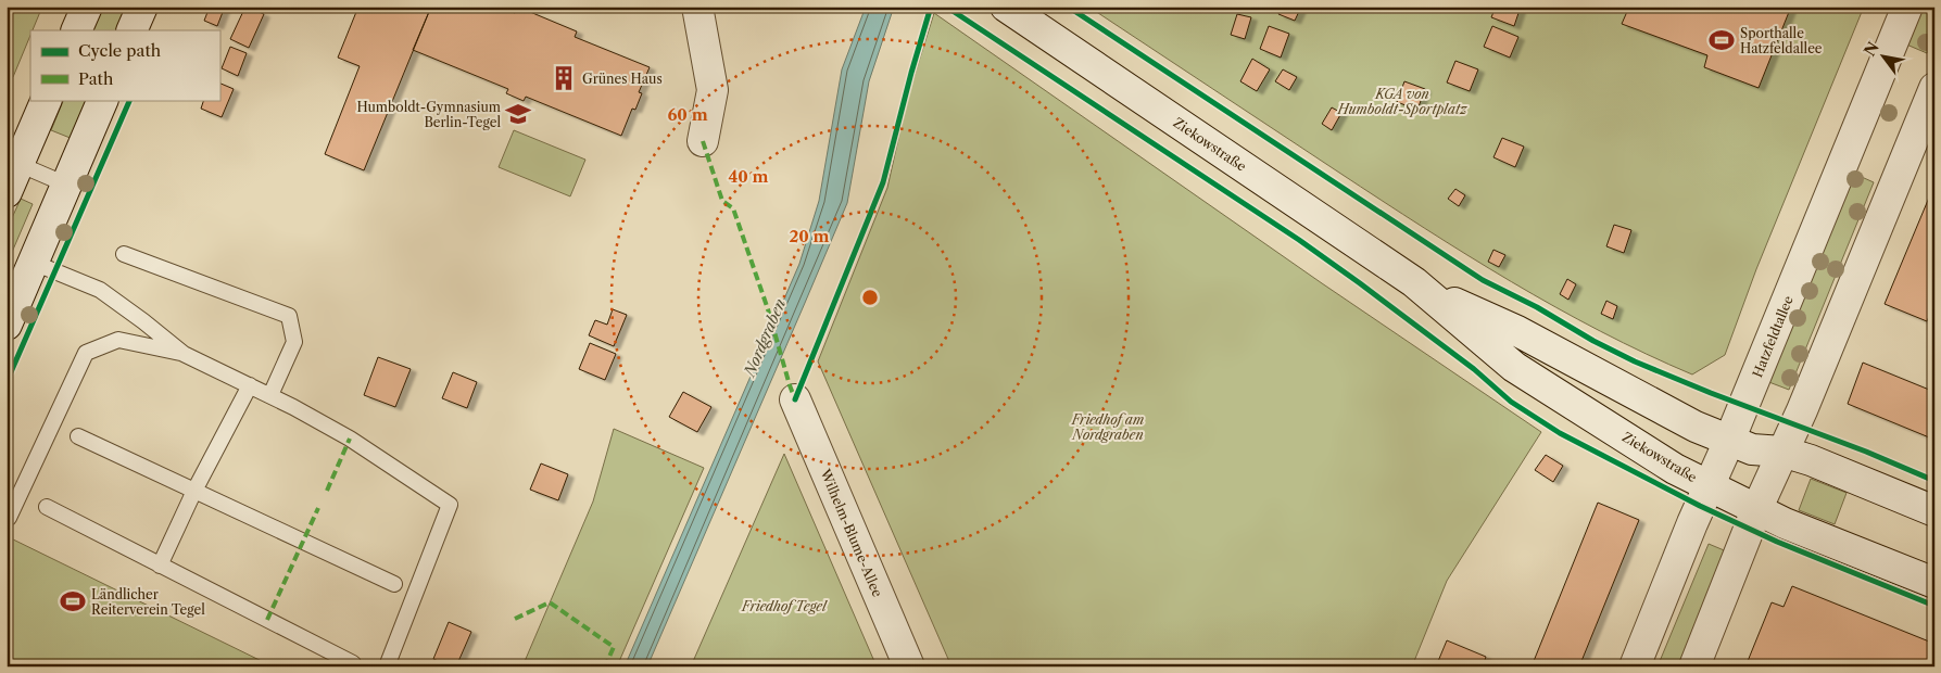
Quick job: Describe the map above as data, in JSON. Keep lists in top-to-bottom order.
{
  "streets": {
    "street": ["Ziekowstraße", "Hatzfeldtallee", "Wilhelm-Blume-Allee"]
  },
  "crossings": [
    ["Ziekowstraße", "Hatzfeldtallee"]
  ],
  "water": ["Nordgraben"],
  "parks": ["KGA von Humboldt-Sportplatz", "Friedhof am Nordgraben", "Friedhof Tegel"],
  "places": {
    "sports": ["Sporthalle Hatzfeldallee", "Ländlicher Reiterverein Tegel"],
    "building": ["Grünes Haus"],
    "school or university": ["Humboldt-Gymnasium Berlin-Tegel"]
  },
  "legend": ["Cycle path", "Path"],
  "north": "top left",
  "rings": ["60 m", "40 m", "20 m"]
}
